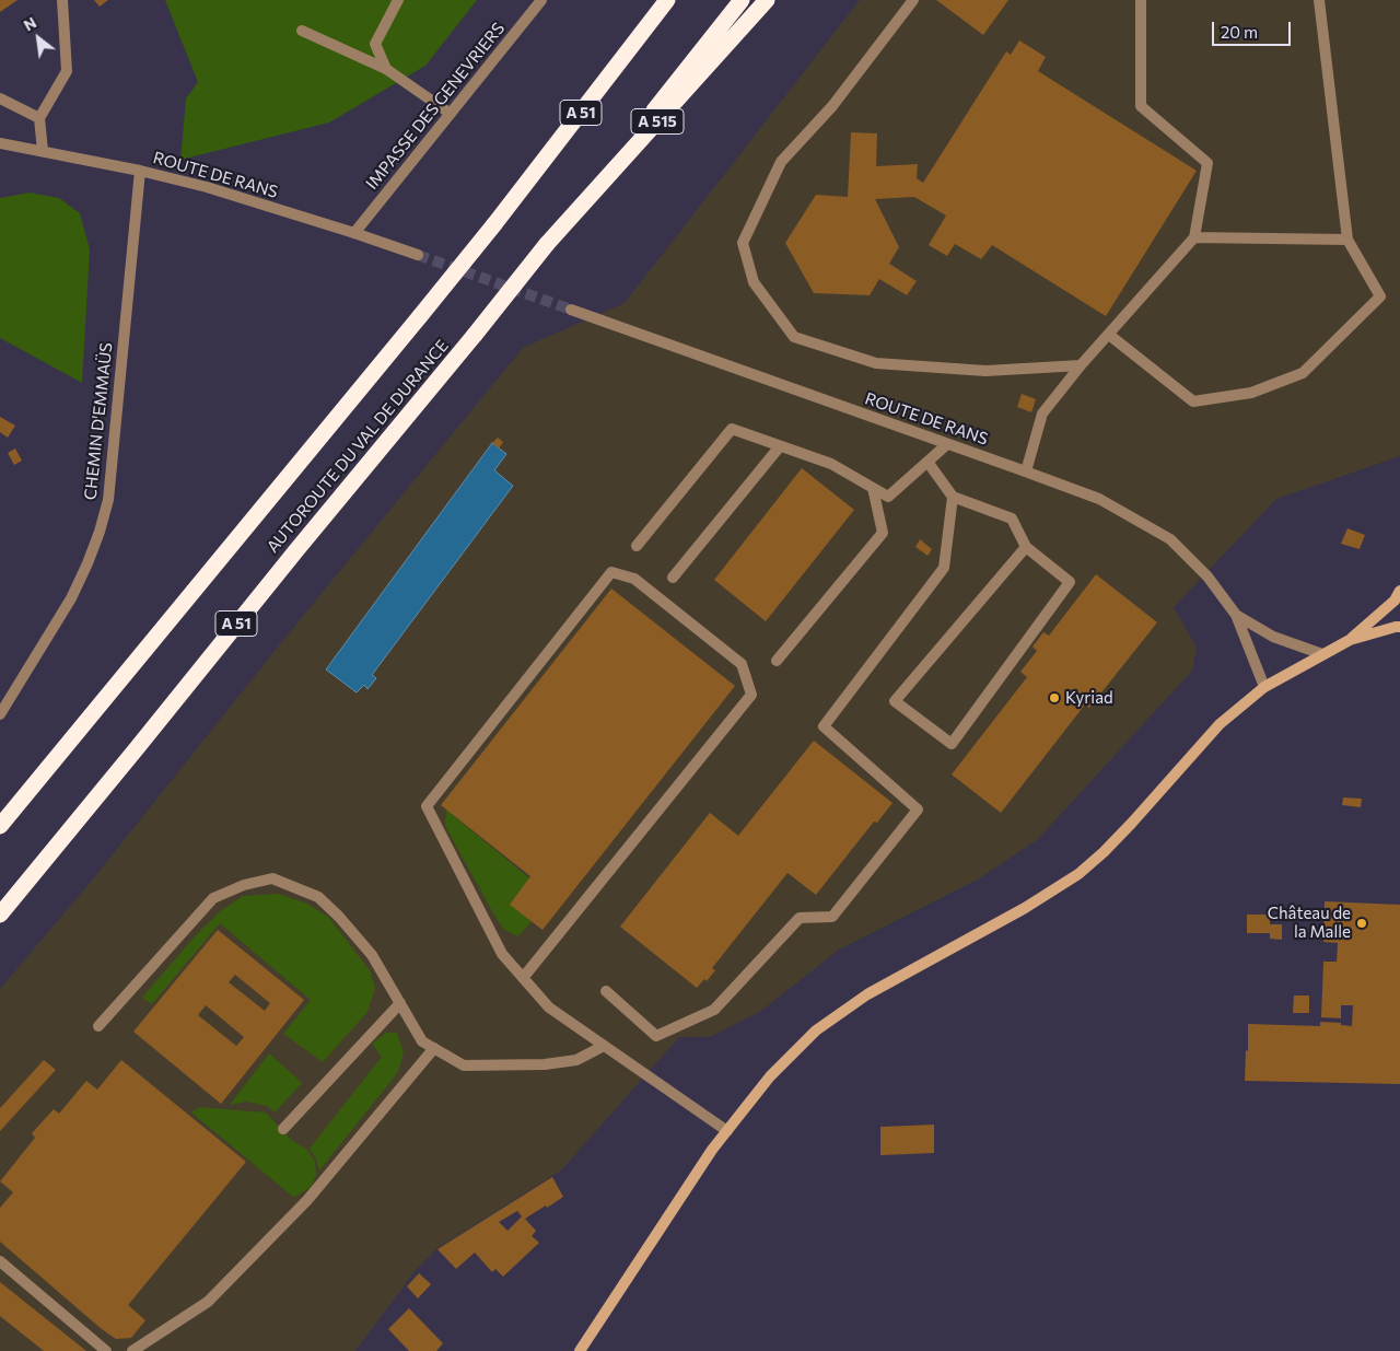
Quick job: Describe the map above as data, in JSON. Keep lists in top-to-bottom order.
{
  "streets": {
    "highway": ["A 51", "A 515", "AUTOROUTE DU VAL DE DURANCE"],
    "street": ["IMPASSE DES GENEVRIERS", "ROUTE DE RANS", "CHEMIN D'EMMAÜS"]
  },
  "crossings": [
    ["IMPASSE DES GENEVRIERS", "ROUTE DE RANS"],
    ["A 515", "AUTOROUTE DU VAL DE DURANCE"],
    ["ROUTE DE RANS", "CHEMIN D'EMMAÜS"]
  ],
  "places": ["Kyriad", "Château de la Malle"],
  "scale_bar": "20 m",
  "north": "top left"
}
